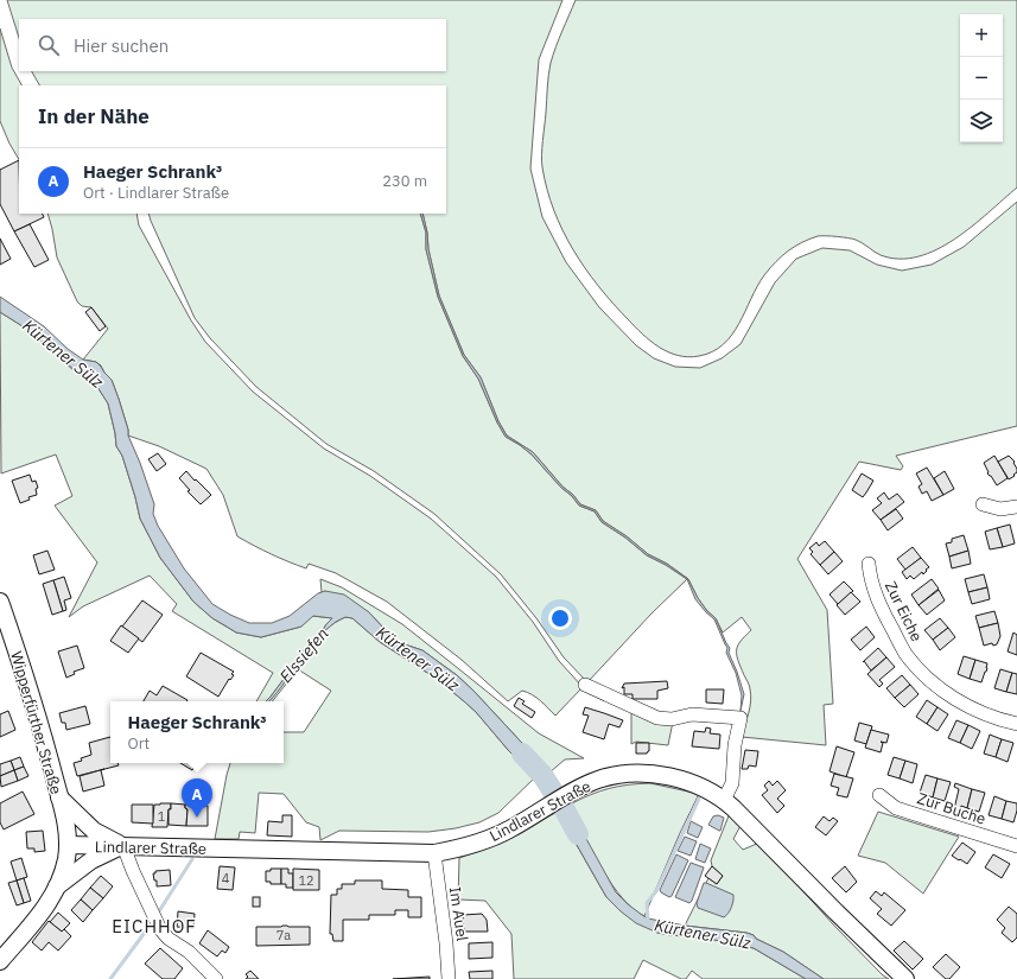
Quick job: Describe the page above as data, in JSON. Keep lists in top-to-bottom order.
{
  "streets": {
    "main road": ["Wipperfürther Straße", "Lindlarer Straße"],
    "street": ["Zur Eiche", "Zur Buche", "Im Auel"]
  },
  "crossings": [
    ["Wipperfürther Straße", "Lindlarer Straße"],
    ["Lindlarer Straße", "Im Auel"]
  ],
  "districts": ["EICHHOF"],
  "water": ["Kürtener Sülz", "Elssiefen"],
  "house_numbers": [
    "1",
    "4",
    "12",
    "7a"
  ],
  "page": {
    "map_buttons": ["+", "−"],
    "search": "Hier suchen",
    "heading": "In der Nähe",
    "list": [
      {
        "mark": "A",
        "name": "Haeger Schrank³",
        "note": "Ort · Lindlarer Straße",
        "value": "230 m"
      }
    ],
    "popup": ["Haeger Schrank³", "Ort"],
    "pins": "A"
  }
}
